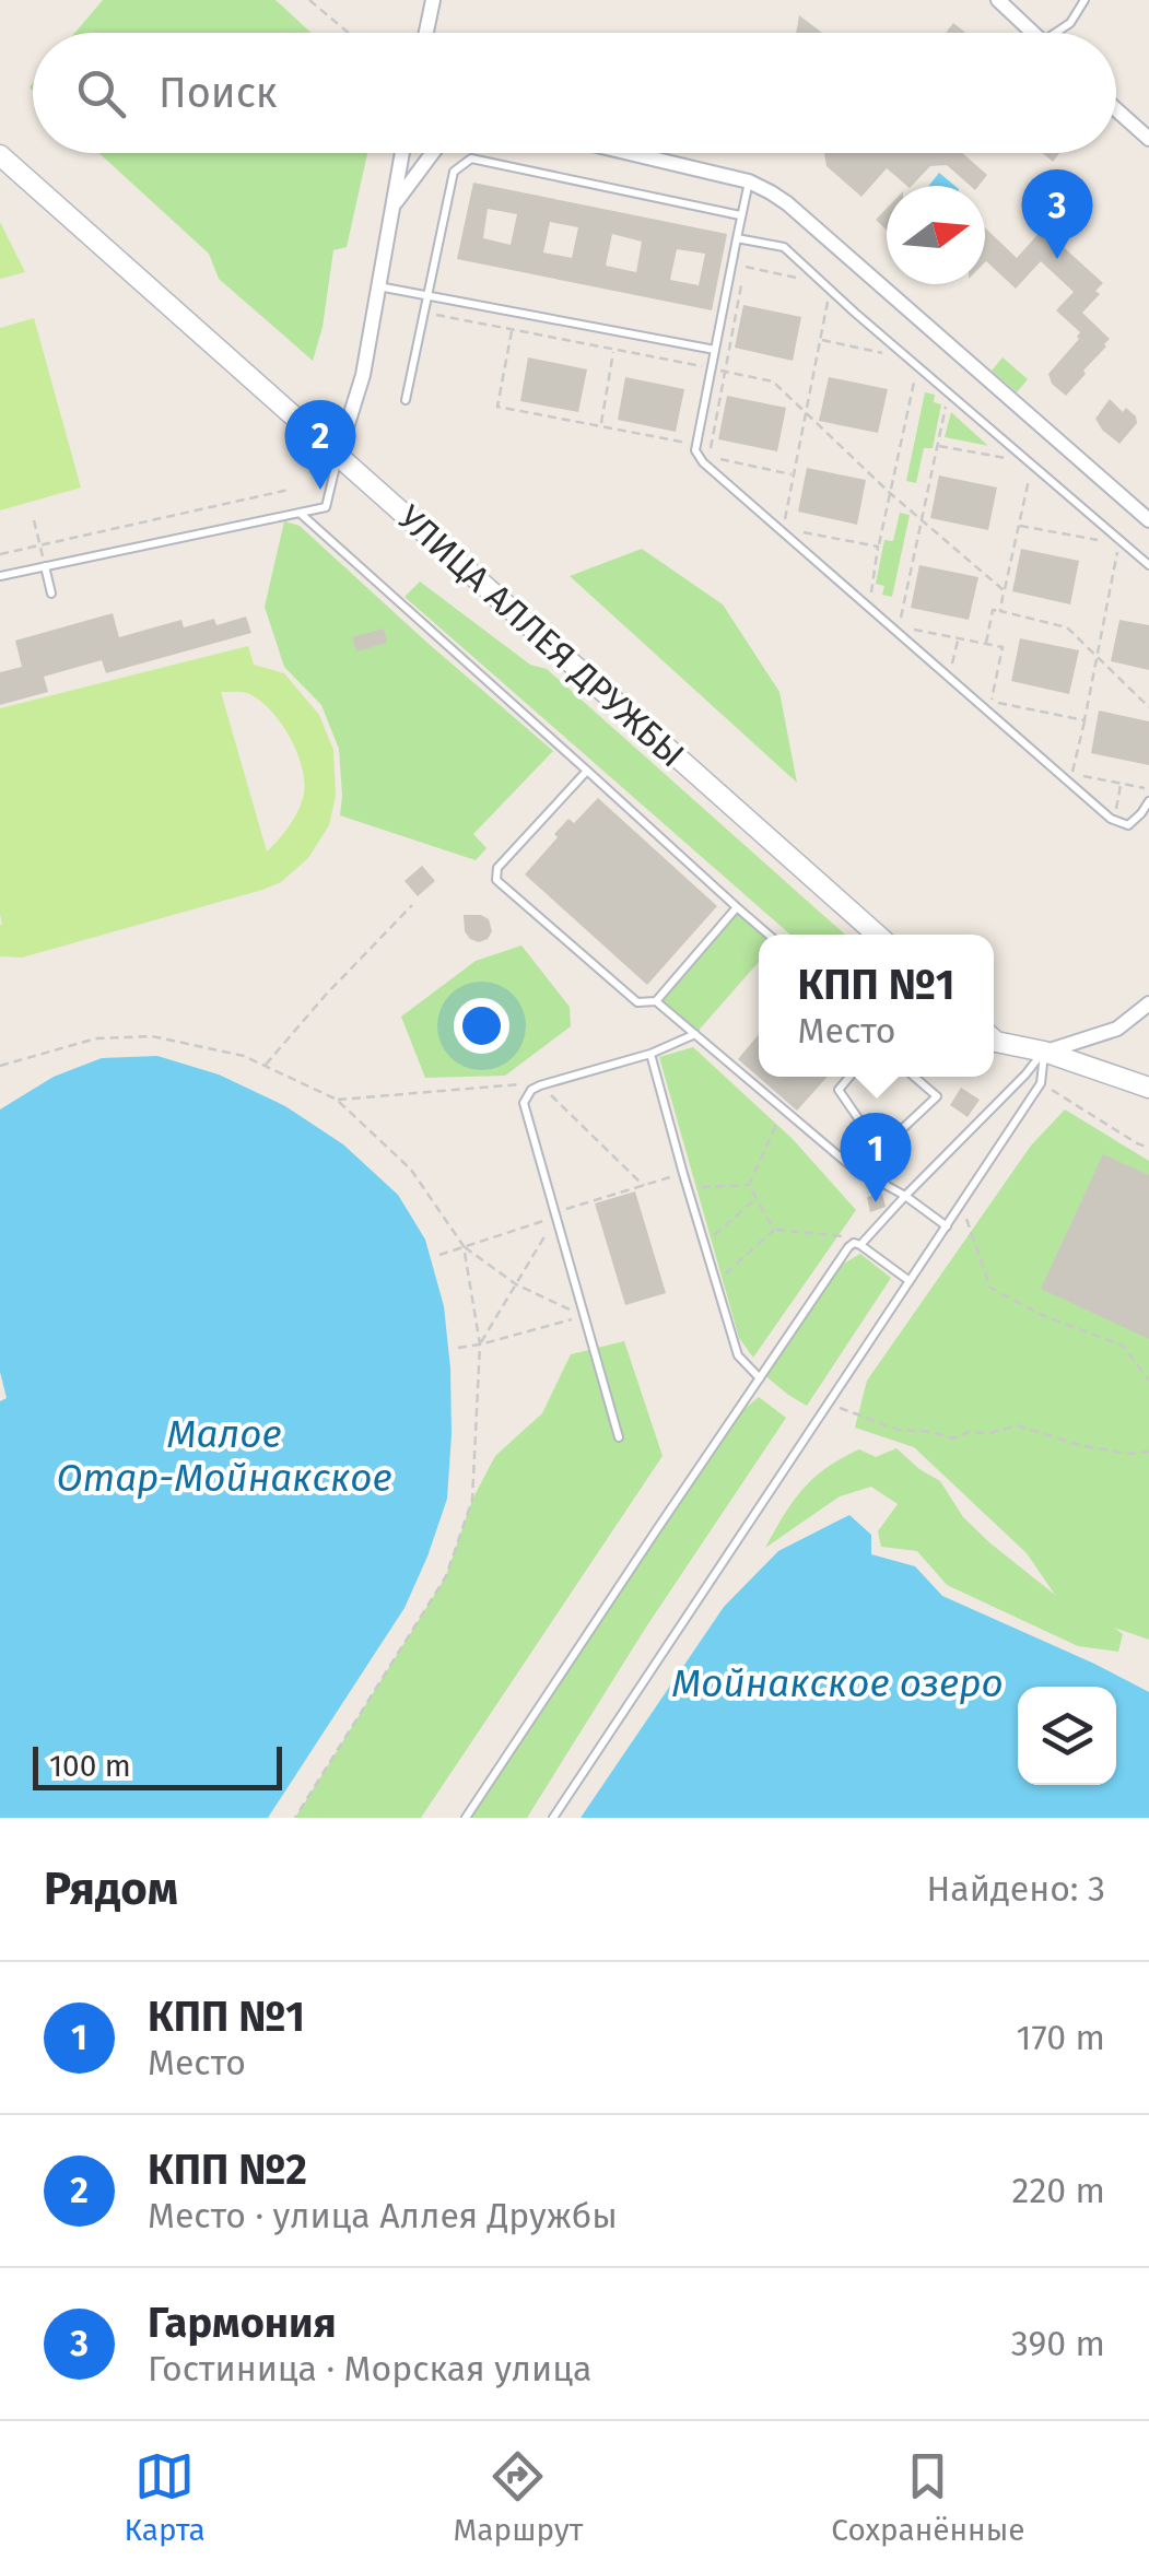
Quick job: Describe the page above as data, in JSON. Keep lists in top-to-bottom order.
{
  "streets": {
    "main road": ["УЛИЦА АЛЛЕЯ ДРУЖБЫ"]
  },
  "water": ["Малое Отар-Мойнакское", "Мойнакское озеро"],
  "scale_bar": "100 m",
  "north": "right",
  "page": {
    "search": "Поиск",
    "pins": ["3", "2", "1"],
    "popup": ["КПП №1", "Место"],
    "scale": "100 m",
    "heading": ["Рядом", "Найдено: 3"],
    "list": [
      {
        "mark": "1",
        "name": "КПП №1",
        "note": "Место",
        "value": "170 m"
      },
      {
        "mark": "2",
        "name": "КПП №2",
        "note": "Место · улица Аллея Дружбы",
        "value": "220 m"
      },
      {
        "mark": "3",
        "name": "Гармония",
        "note": "Гостиница · Морская улица",
        "value": "390 m"
      }
    ],
    "nav": ["Карта", "Маршрут", "Сохранённые"]
  }
}
